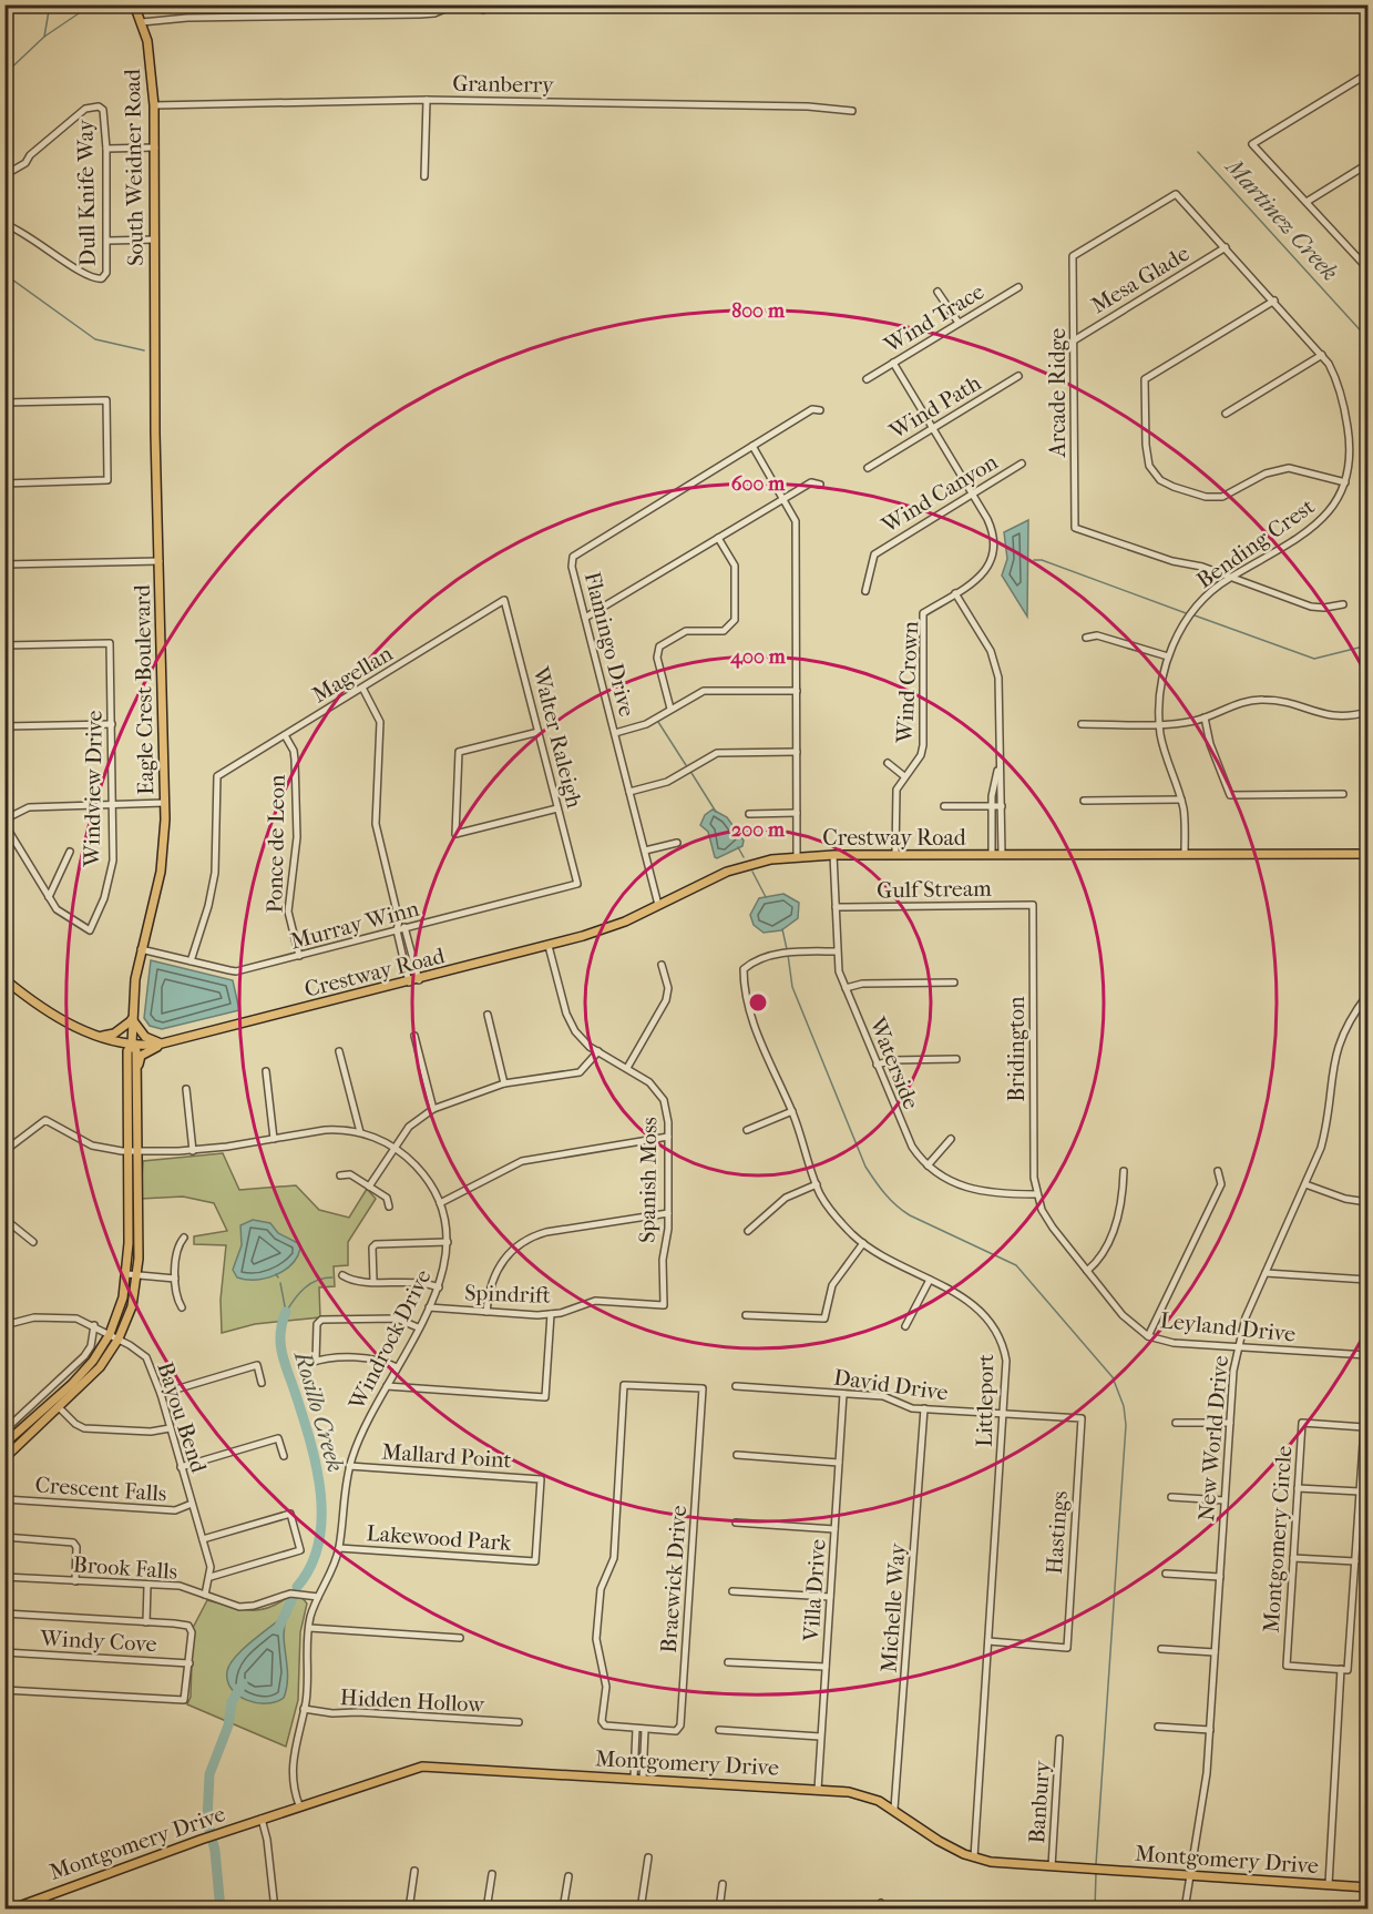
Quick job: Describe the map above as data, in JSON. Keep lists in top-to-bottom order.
{
  "streets": {
    "main road": [
      "South Weidner Road",
      "Eagle Crest Boulevard",
      "Crestway Road",
      "Montgomery Drive"
    ],
    "street": [
      "Granberry",
      "Dull Knife Way",
      "Mesa Glade",
      "Wind Trace",
      "Arcade Ridge",
      "Wind Path",
      "Wind Canyon",
      "Bending Crest",
      "Flamingo Drive",
      "Magellan",
      "Wind Crown",
      "Walter Raleigh",
      "Windview Drive",
      "Ponce de Leon",
      "Gulf Stream",
      "Murray Winn",
      "Bridington",
      "Waterside",
      "Spanish Moss",
      "Spindrift",
      "Leyland Drive",
      "Windrock Drive",
      "David Drive",
      "Littleport",
      "Bayou Bend",
      "New World Drive",
      "Mallard Point",
      "Crescent Falls",
      "Hastings",
      "Lakewood Park",
      "Montgomery Circle",
      "Brook Falls",
      "Braewick Drive",
      "Villa Drive",
      "Michelle Way",
      "Windy Cove",
      "Hidden Hollow",
      "Banbury"
    ]
  },
  "crossings": [
    ["Granberry", "South Weidner Road"],
    ["South Weidner Road", "Eagle Crest Boulevard"],
    ["Mesa Glade", "Arcade Ridge"],
    ["Mesa Glade", "Bending Crest"],
    ["Wind Trace", "Wind Crown"],
    ["Arcade Ridge", "Bending Crest"],
    ["Wind Path", "Wind Crown"],
    ["Wind Canyon", "Wind Crown"],
    ["Bending Crest", "Crestway Road"],
    ["Flamingo Drive", "Crestway Road"],
    ["Magellan", "Walter Raleigh"],
    ["Magellan", "Ponce de Leon"],
    ["Magellan", "Murray Winn"],
    ["Wind Crown", "Crestway Road"],
    ["Eagle Crest Boulevard", "Crestway Road"],
    ["Eagle Crest Boulevard", "Murray Winn"],
    ["Eagle Crest Boulevard", "Windrock Drive"],
    ["Eagle Crest Boulevard", "Bayou Bend"],
    ["Walter Raleigh", "Murray Winn"],
    ["Crestway Road", "Waterside"],
    ["Crestway Road", "Spanish Moss"],
    ["Ponce de Leon", "Murray Winn"],
    ["Gulf Stream", "Bridington"],
    ["Gulf Stream", "Waterside"],
    ["Bridington", "Waterside"],
    ["Bridington", "Leyland Drive"],
    ["Waterside", "Leyland Drive"],
    ["Waterside", "Littleport"],
    ["Spanish Moss", "Spindrift"],
    ["Spindrift", "Windrock Drive"],
    ["Leyland Drive", "New World Drive"],
    ["Windrock Drive", "Mallard Point"],
    ["Windrock Drive", "Lakewood Park"],
    ["Windrock Drive", "Brook Falls"],
    ["Windrock Drive", "Hidden Hollow"],
    ["Windrock Drive", "Montgomery Drive"],
    ["David Drive", "Littleport"],
    ["David Drive", "Hastings"],
    ["David Drive", "Villa Drive"],
    ["David Drive", "Michelle Way"],
    ["Littleport", "Hastings"],
    ["Littleport", "Montgomery Drive"],
    ["Bayou Bend", "Crescent Falls"],
    ["Bayou Bend", "Brook Falls"],
    ["New World Drive", "Montgomery Drive"],
    ["Mallard Point", "Lakewood Park"],
    ["Villa Drive", "Montgomery Drive"],
    ["Michelle Way", "Montgomery Drive"],
    ["Montgomery Drive", "Banbury"]
  ],
  "water": ["Martinez Creek", "Rosillo Creek"],
  "rings": [
    "800 m",
    "600 m",
    "400 m",
    "200 m"
  ]
}
